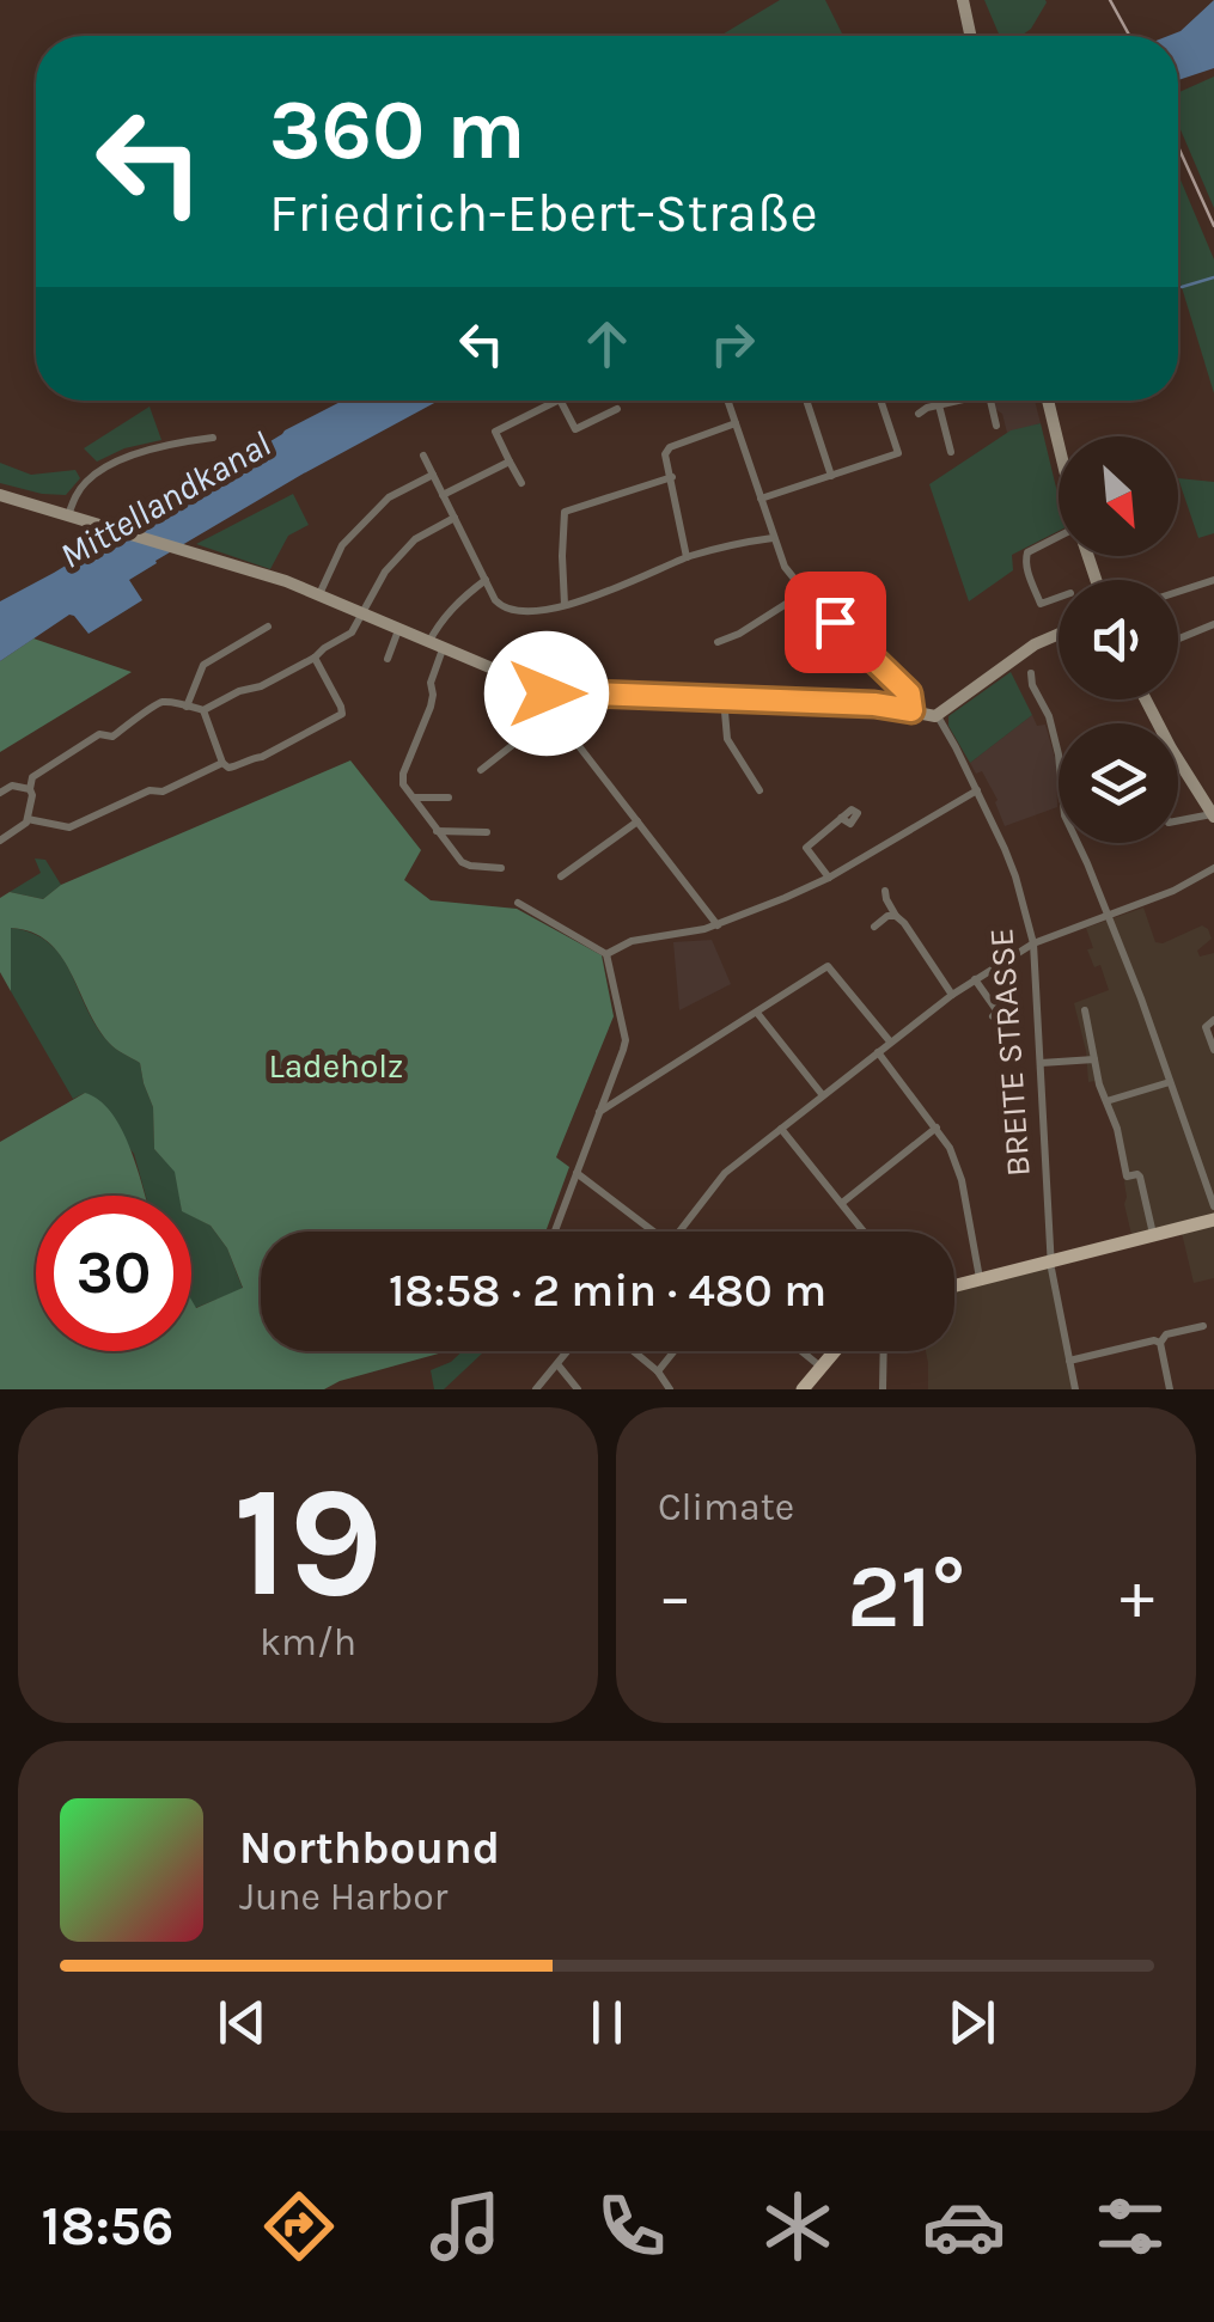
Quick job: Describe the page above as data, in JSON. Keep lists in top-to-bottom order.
{
  "streets": {
    "street": ["BREITE STRASSE"]
  },
  "water": ["Mittellandkanal"],
  "parks": ["Ladeholz"],
  "north": "bottom right",
  "page": {
    "turn": ["360 m", "Friedrich-Ebert-Straße"],
    "limit": "30",
    "trip": "18:58 · 2 min · 480 m",
    "tile": [
      ["19", "km/h"],
      "Climate"
    ],
    "heat": ["−", "21°", "+"],
    "song": ["Northbound", "June Harbor"],
    "tabs": "18:56"
  }
}
